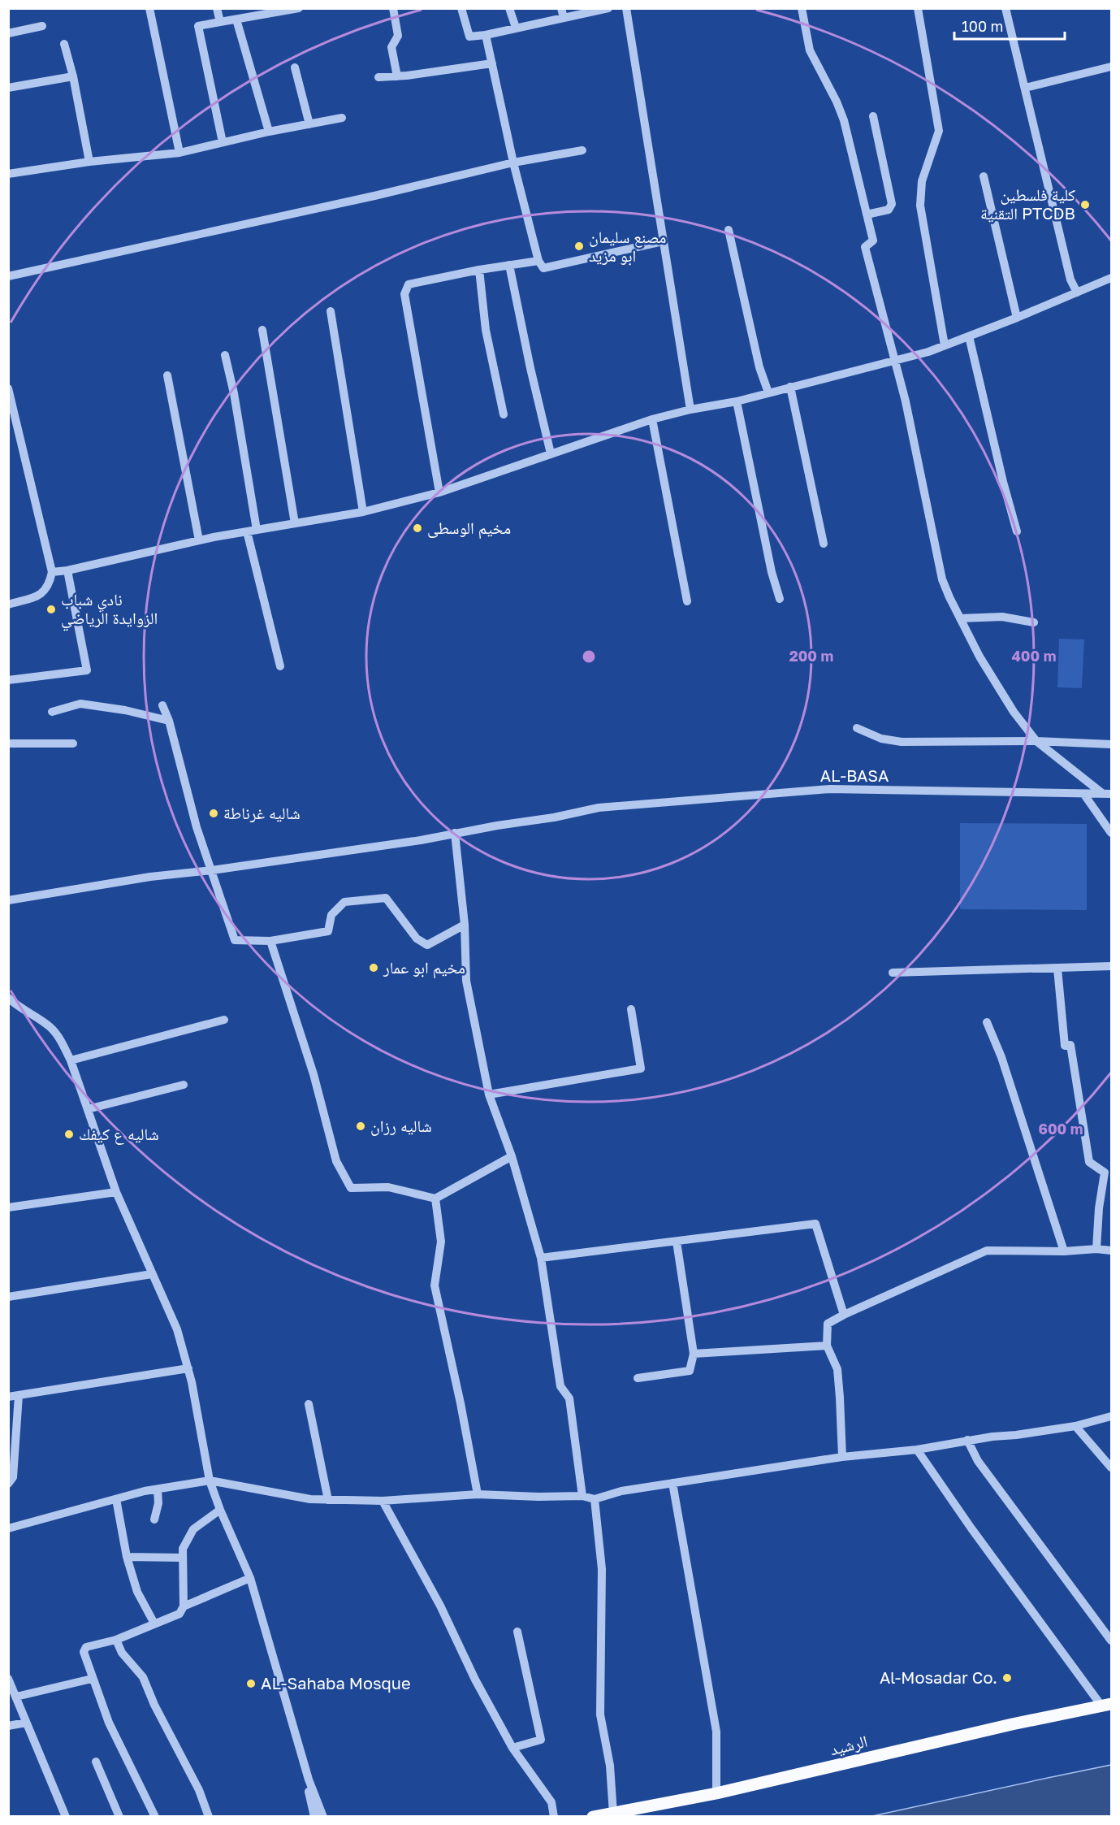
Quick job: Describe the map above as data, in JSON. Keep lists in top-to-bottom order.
{
  "streets": {
    "main road": ["الرشيد"],
    "street": ["AL-BASA"]
  },
  "places": [
    "كلية فلسطين التقنية PTCDB",
    "مصنع سليمان ابو مزيد",
    "مخيم الوسطى",
    "نادي شباب الزوايدة الرياضي",
    "شاليه غرناطة",
    "مخيم ابو عمار",
    "شاليه رزان",
    "شاليه ع كيفك",
    "Al-Mosadar Co.",
    "AL-Sahaba Mosque"
  ],
  "scale_bar": "100 m",
  "rings": ["200 m", "400 m", "600 m"]
}
